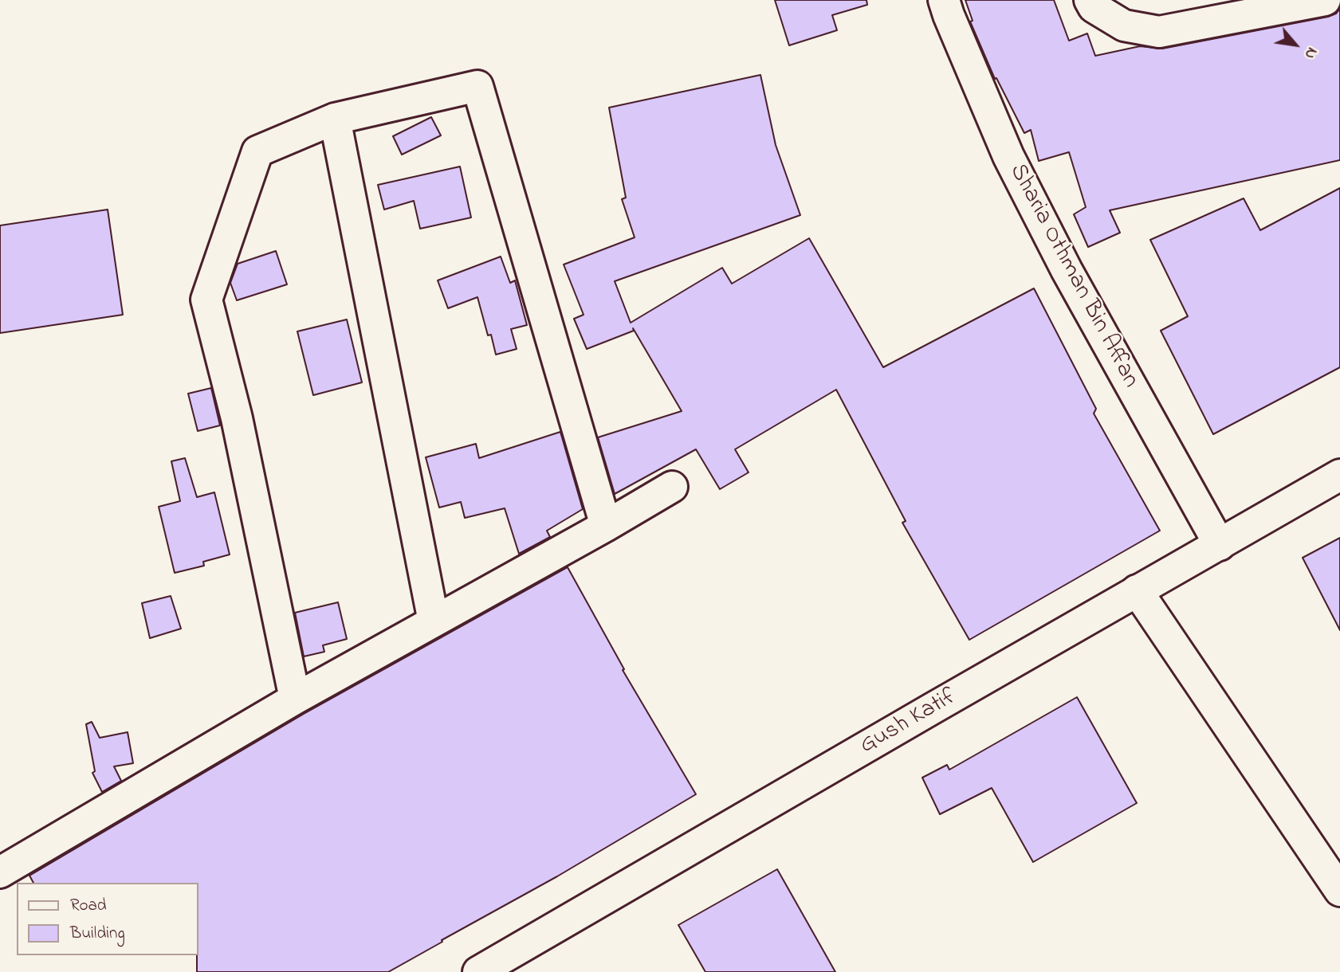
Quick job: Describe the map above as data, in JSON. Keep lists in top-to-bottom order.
{
  "streets": {
    "street": ["Sharia Othman Bin Affan", "Gush Katif"]
  },
  "crossings": [
    ["Sharia Othman Bin Affan", "Gush Katif"]
  ],
  "legend": ["Road", "Building"],
  "north": "bottom right"
}
